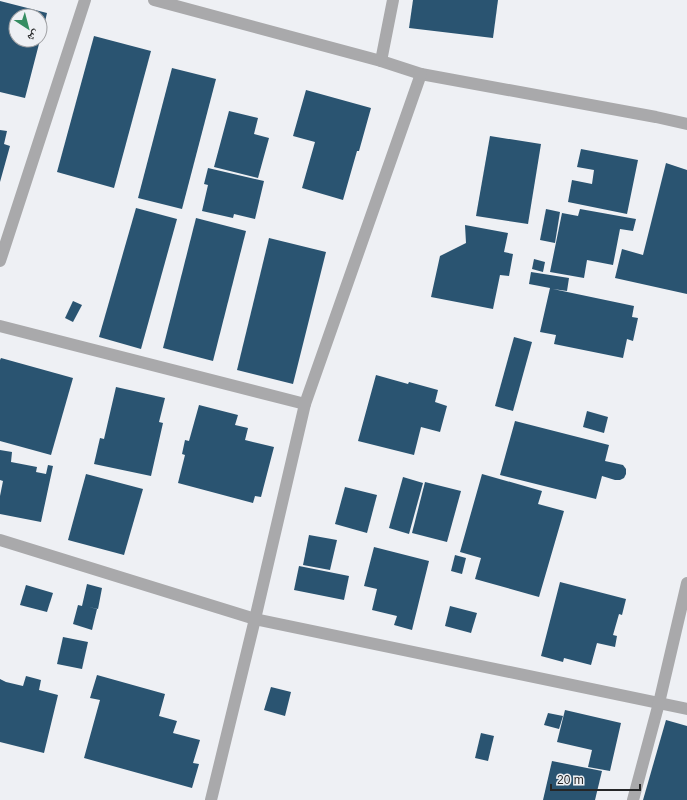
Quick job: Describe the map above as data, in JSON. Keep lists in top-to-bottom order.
{
  "scale_bar": "20 m",
  "north": "bottom right"
}
